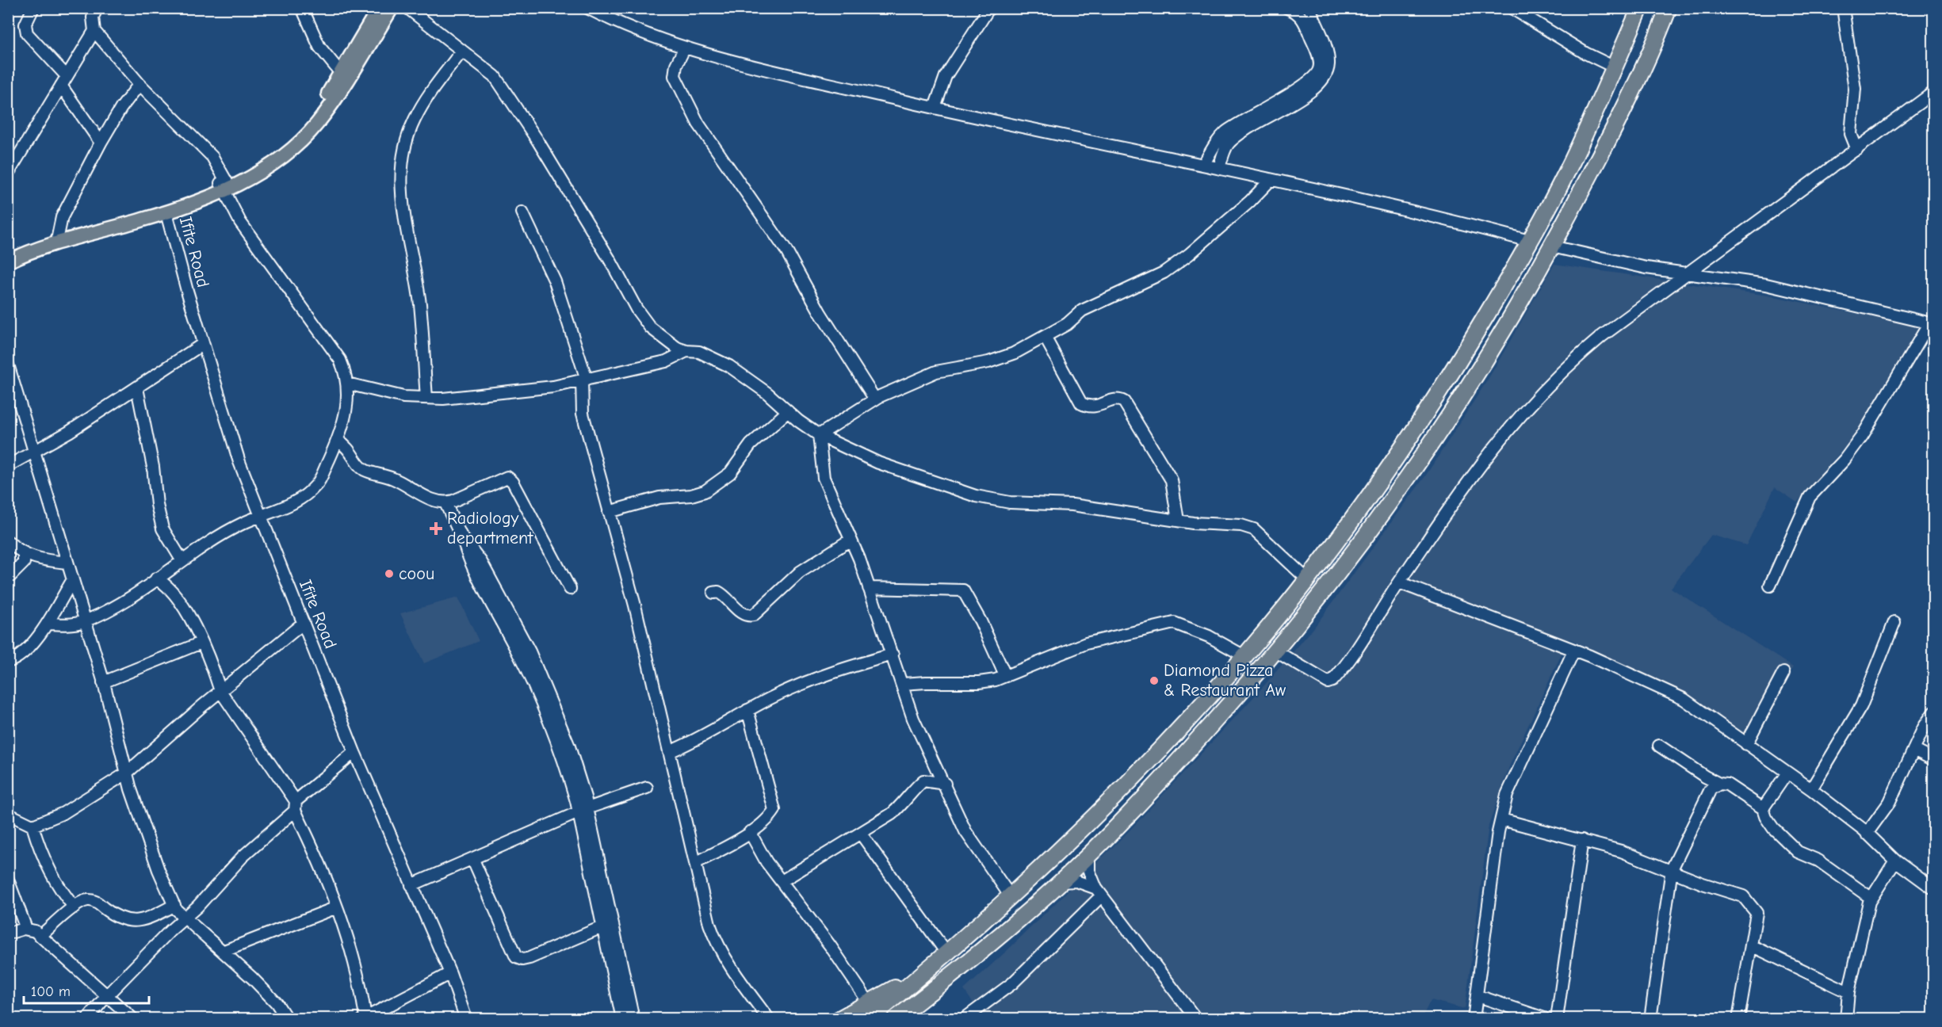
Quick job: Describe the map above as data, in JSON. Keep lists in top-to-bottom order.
{
  "streets": {
    "street": ["Ifite Road"]
  },
  "places": {
    "health": ["Radiology department"],
    "other": ["coou", "Diamond Pizza & Restaurant Aw"]
  },
  "scale_bar": "100 m"
}
